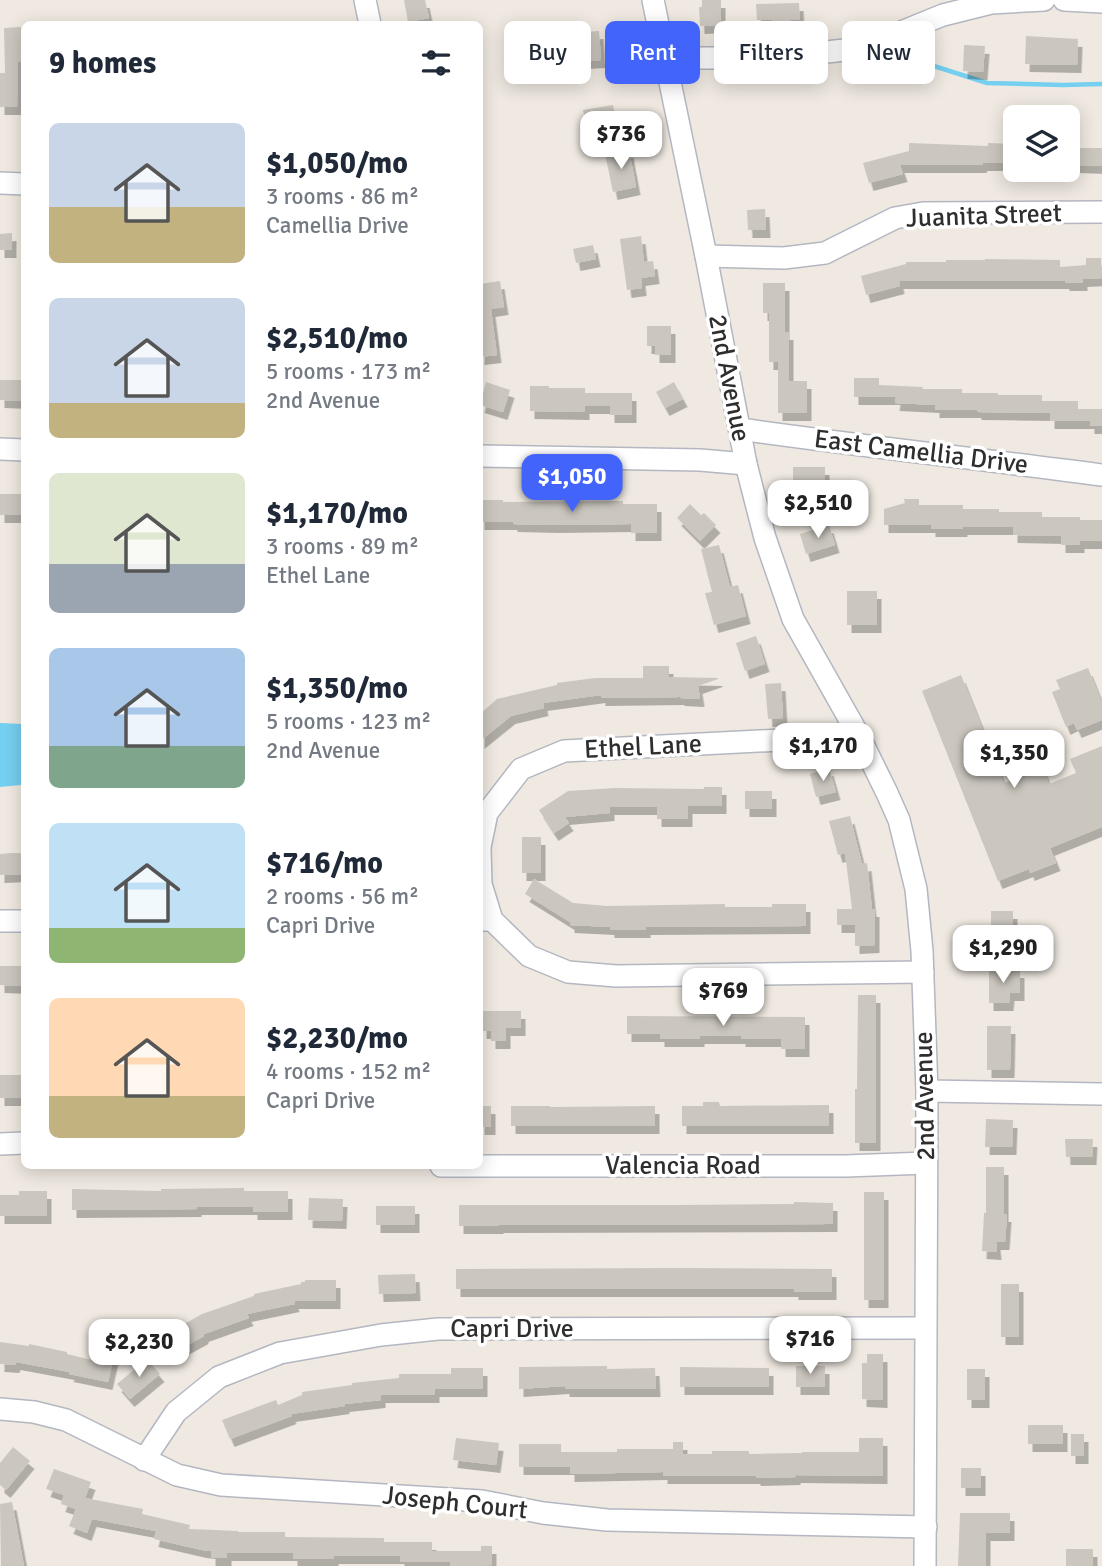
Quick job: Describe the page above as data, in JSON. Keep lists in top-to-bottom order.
{
  "streets": {
    "street": [
      "Juanita Street",
      "2nd Avenue",
      "East Camellia Drive",
      "Ethel Lane",
      "Valencia Road",
      "Capri Drive",
      "Joseph Court"
    ]
  },
  "crossings": [
    ["Juanita Street", "2nd Avenue"],
    ["2nd Avenue", "East Camellia Drive"],
    ["2nd Avenue", "Ethel Lane"],
    ["2nd Avenue", "Valencia Road"],
    ["2nd Avenue", "Capri Drive"],
    ["2nd Avenue", "Joseph Court"],
    ["Capri Drive", "Joseph Court"]
  ],
  "page": {
    "chip": [
      "Buy",
      "Rent",
      "Filters",
      "New"
    ],
    "heading": "9 homes",
    "list": [
      {
        "name": "$1,050/mo",
        "note": "3 rooms · 86 m² · Camellia Drive"
      },
      {
        "name": "$2,510/mo",
        "note": "5 rooms · 173 m² · 2nd Avenue"
      },
      {
        "name": "$1,170/mo",
        "note": "3 rooms · 89 m² · Ethel Lane"
      },
      {
        "name": "$1,350/mo",
        "note": "5 rooms · 123 m² · 2nd Avenue"
      },
      {
        "name": "$716/mo",
        "note": "2 rooms · 56 m² · Capri Drive"
      },
      {
        "name": "$2,230/mo",
        "note": "4 rooms · 152 m² · Capri Drive"
      }
    ],
    "price": [
      "$736",
      "$1,050",
      "$2,510",
      "$1,170",
      "$1,350",
      "$1,290",
      "$769",
      "$716",
      "$2,230"
    ]
  }
}
